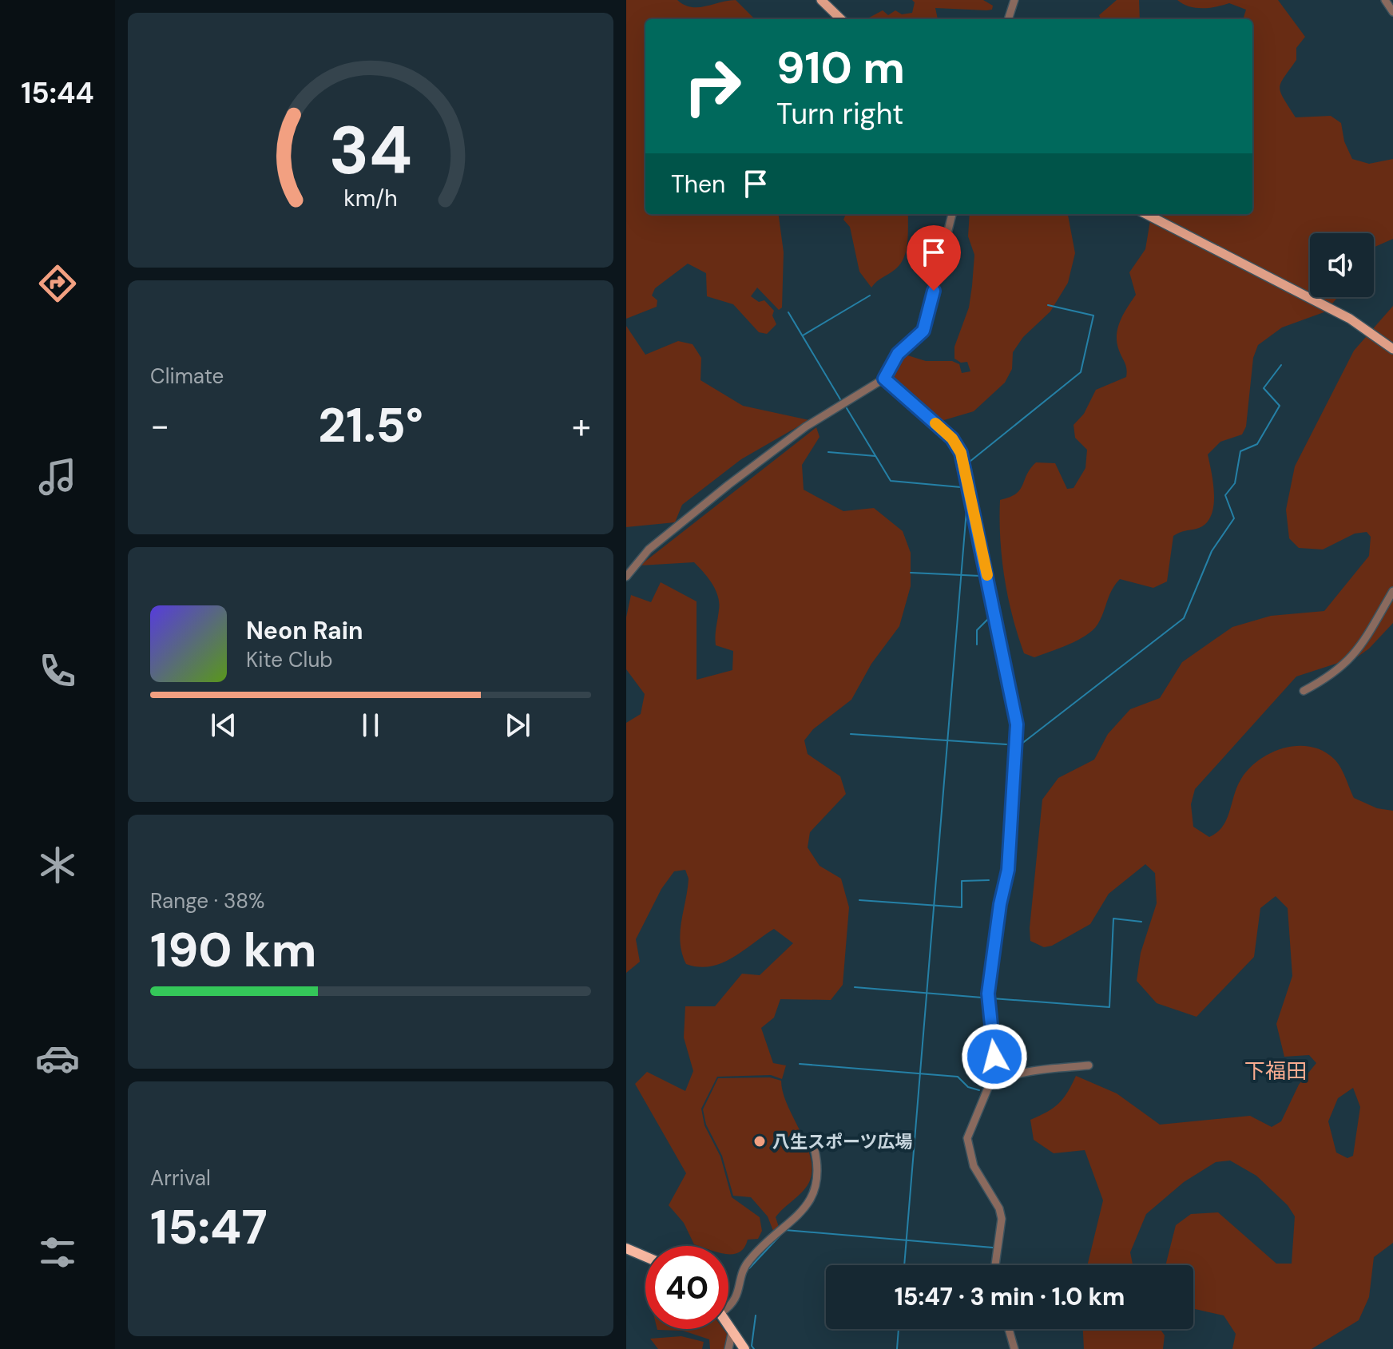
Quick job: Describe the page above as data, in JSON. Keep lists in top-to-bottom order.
{
  "districts": ["下福田"],
  "places": ["八生スポーツ広場"],
  "page": {
    "tabs": "15:44",
    "turn": ["910 m", "Turn right"],
    "then": "Then",
    "tile": [
      "Climate",
      ["Range · 38%", "190 km"],
      ["Arrival", "15:47"]
    ],
    "heat": ["−", "21.5°", "+"],
    "song": ["Neon Rain", "Kite Club"],
    "limit": "40",
    "trip": "15:47 · 3 min · 1.0 km",
    "gauge": ["34", "km/h"]
  }
}
